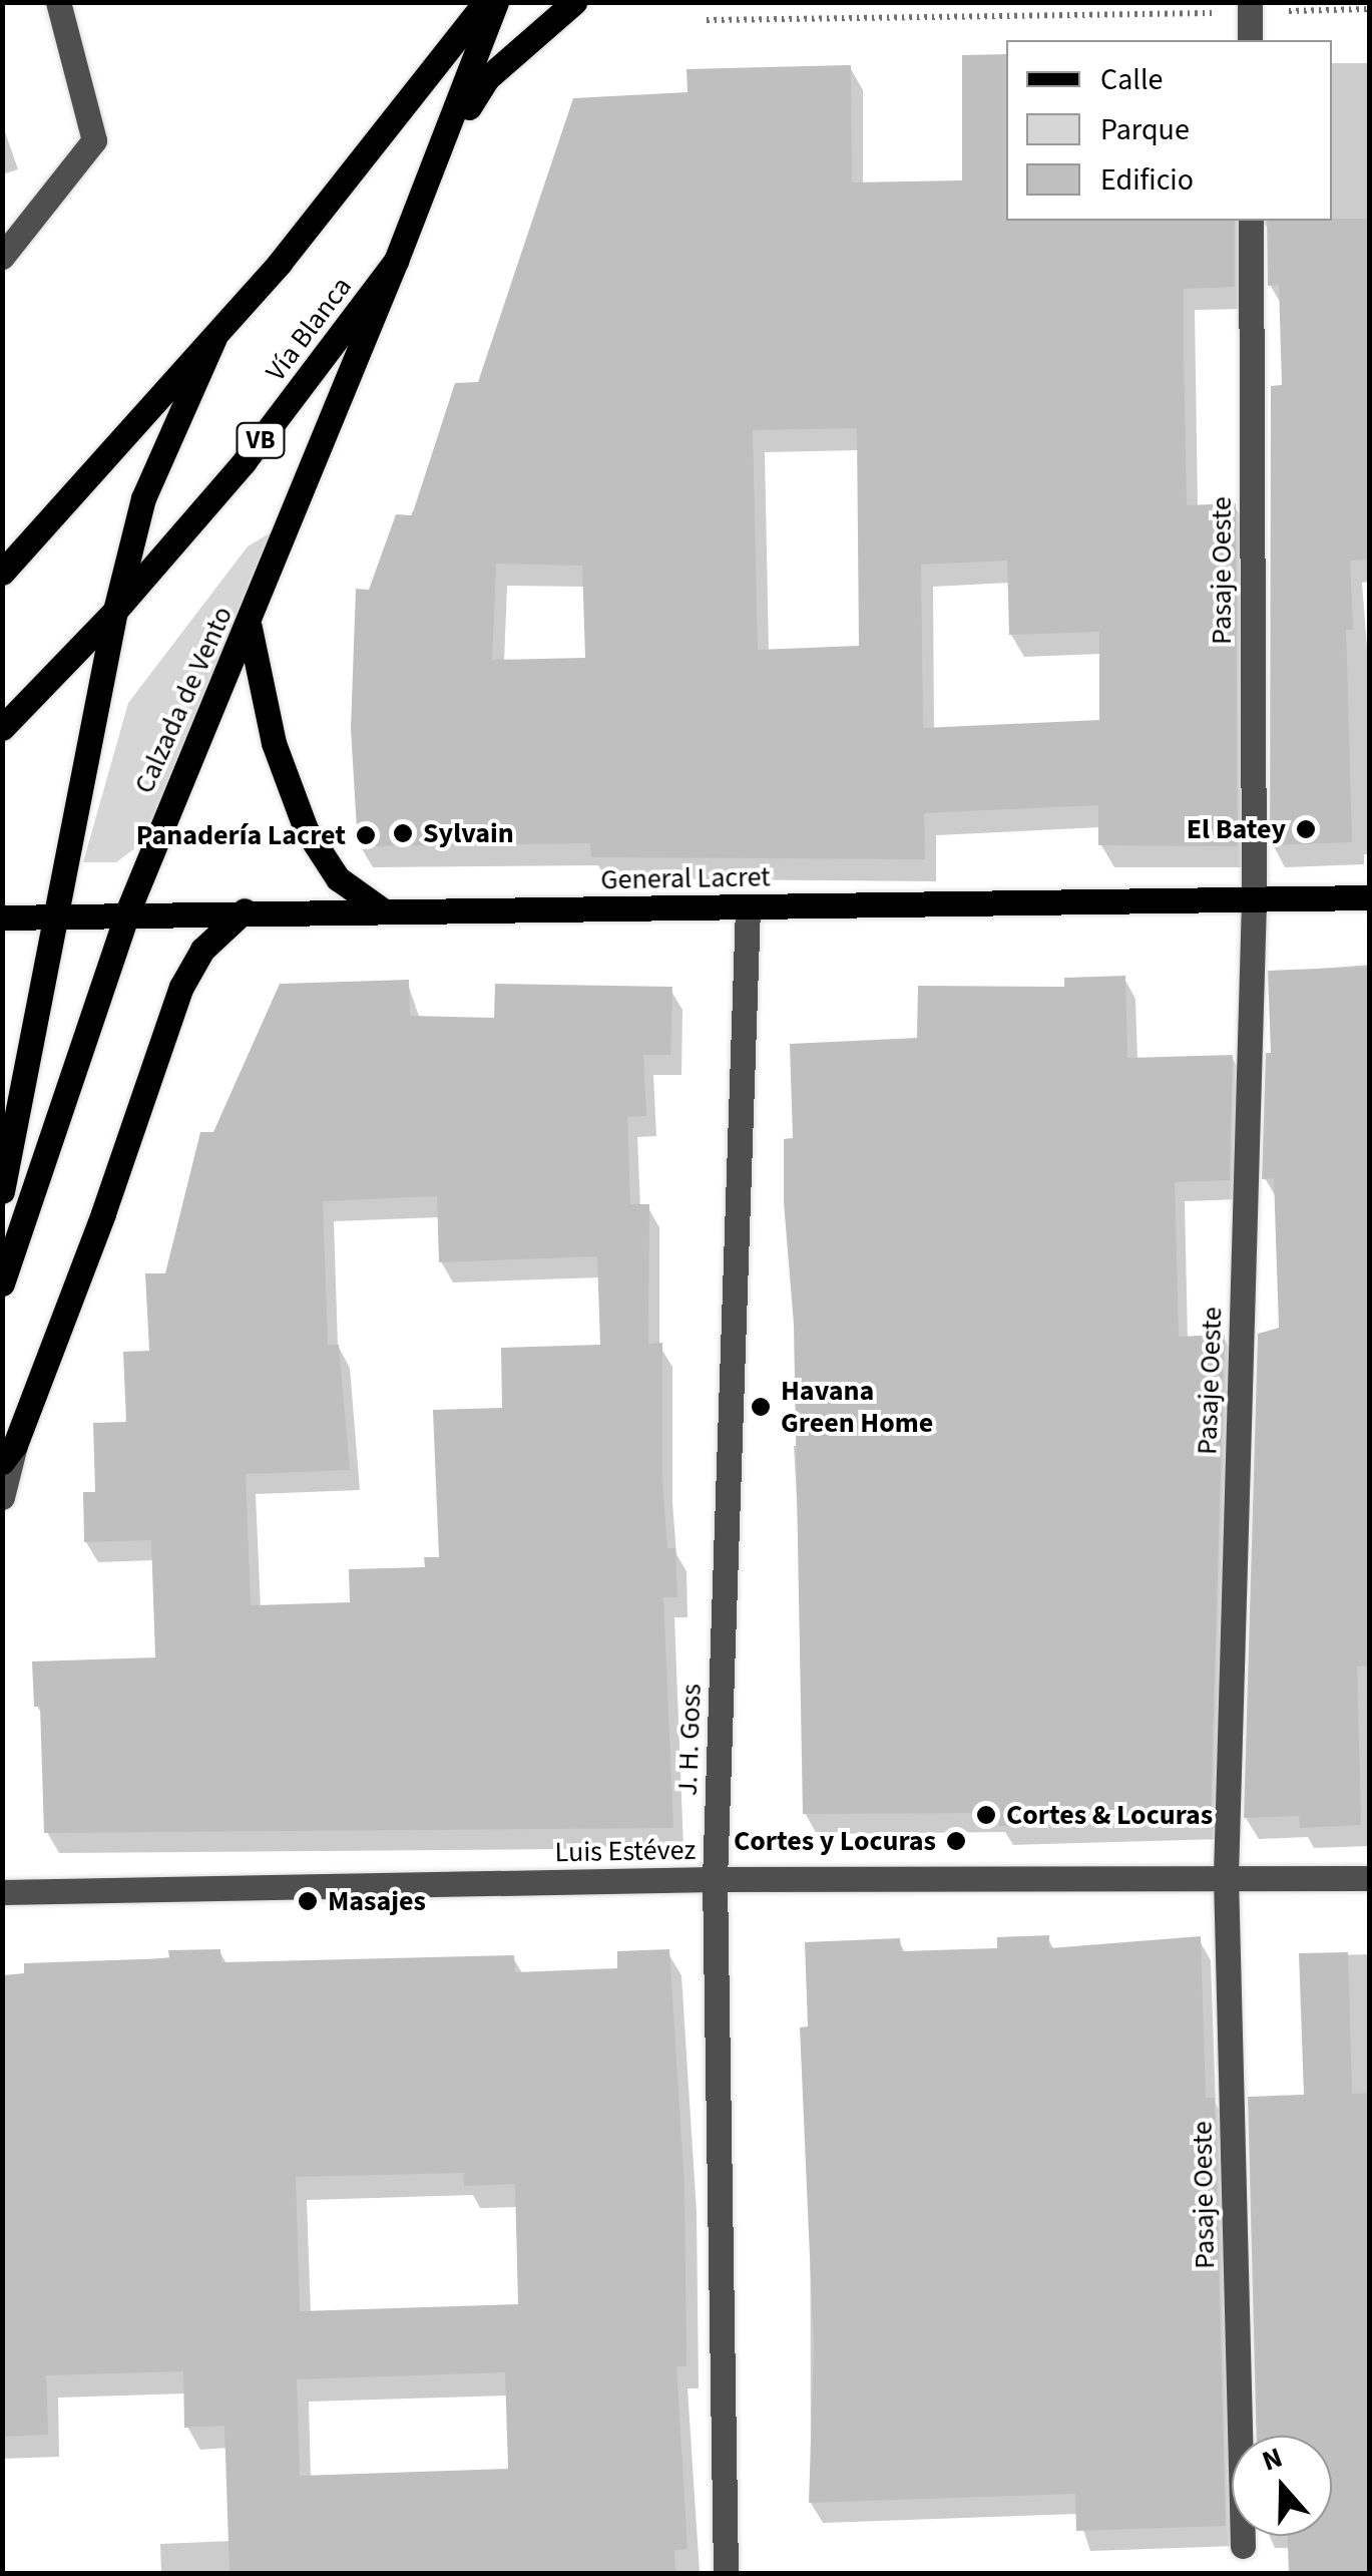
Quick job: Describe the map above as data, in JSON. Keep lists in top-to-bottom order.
{
  "streets": {
    "main road": [
      "Vía Blanca",
      "VB",
      "Calzada de Vento",
      "General Lacret"
    ],
    "street": ["Pasaje Oeste", "J. H. Goss", "Luis Estévez"]
  },
  "crossings": [
    ["Vía Blanca", "Calzada de Vento"],
    ["Pasaje Oeste", "General Lacret"],
    ["Pasaje Oeste", "Luis Estévez"],
    ["Calzada de Vento", "General Lacret"],
    ["General Lacret", "J. H. Goss"],
    ["J. H. Goss", "Luis Estévez"]
  ],
  "places": [
    "El Batey",
    "Sylvain",
    "Panadería Lacret",
    "Havana Green Home",
    "Cortes & Locuras",
    "Cortes y Locuras",
    "Masajes"
  ],
  "legend": ["Calle", "Parque", "Edificio"],
  "north": "top"
}
